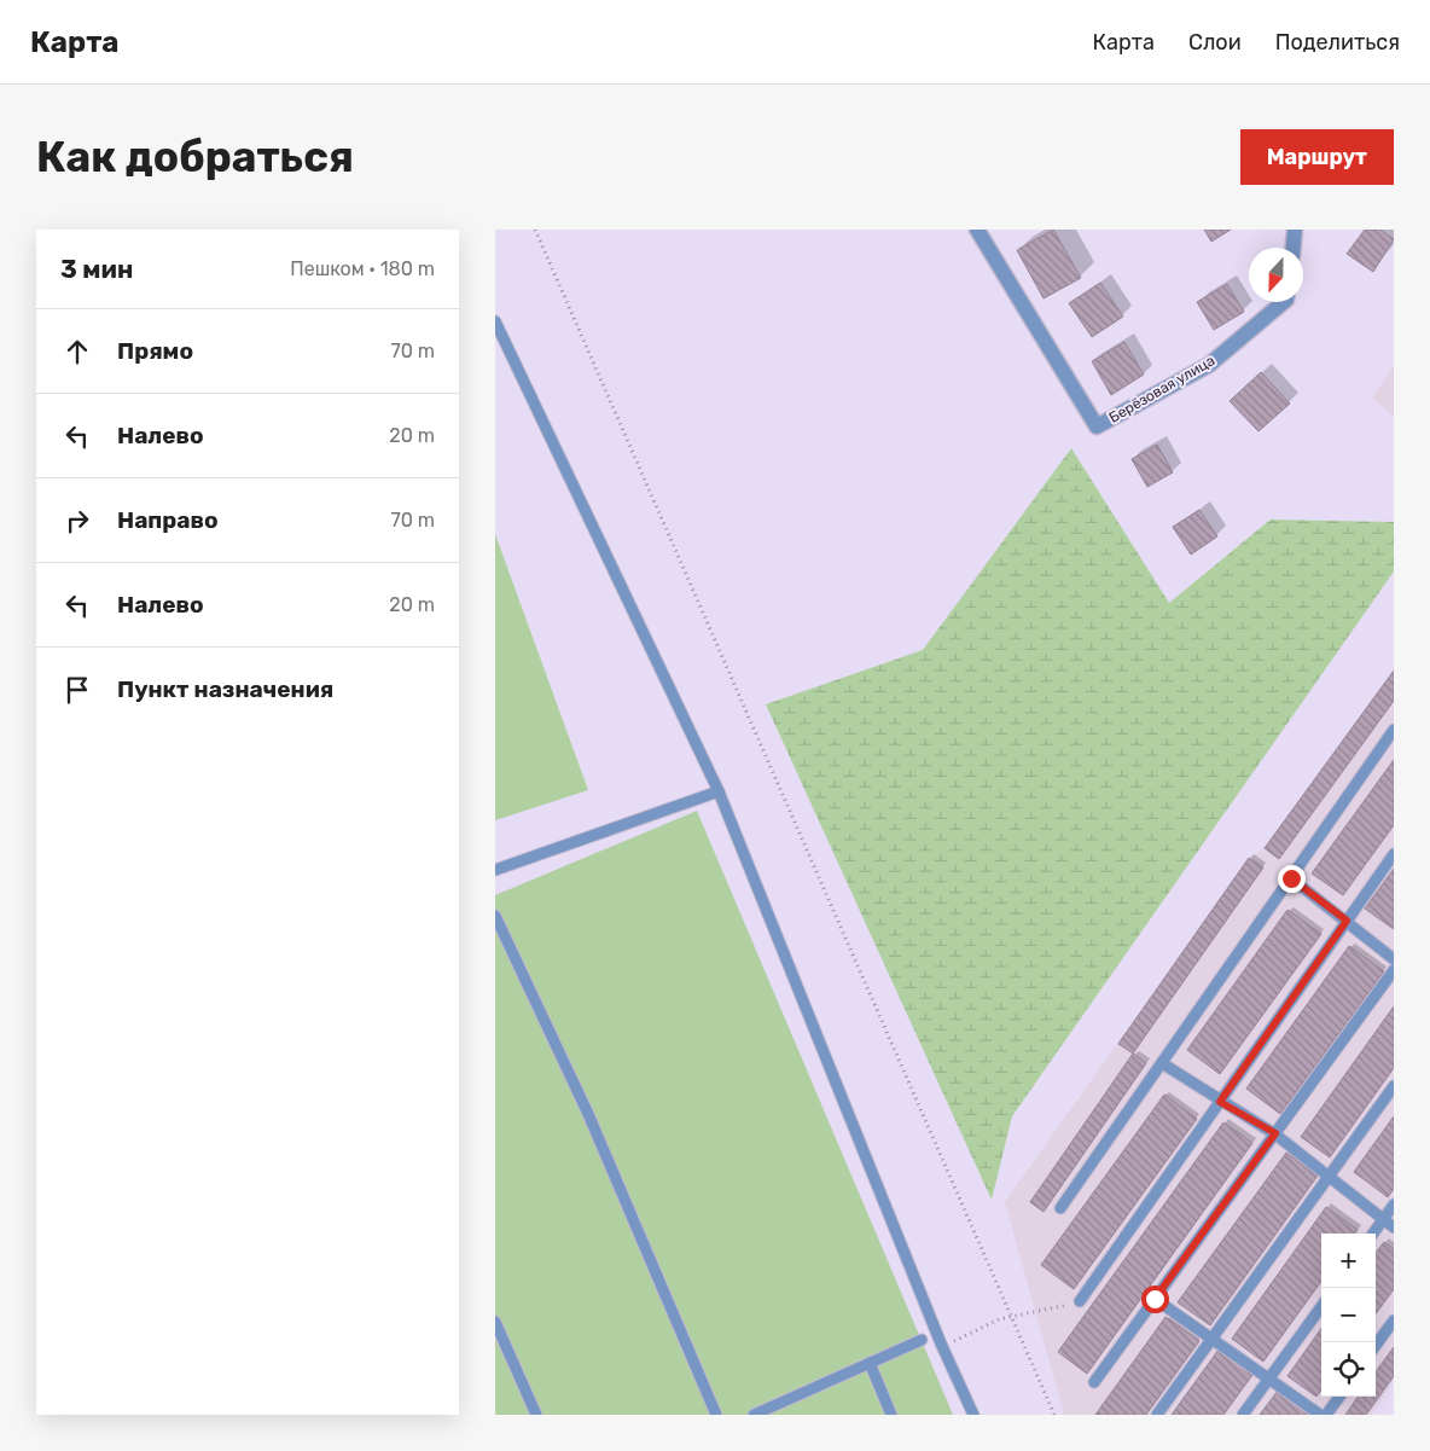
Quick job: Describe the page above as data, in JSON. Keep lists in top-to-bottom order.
{
  "streets": {
    "street": ["Берёзовая улица"]
  },
  "north": "bottom",
  "page": {
    "header": "Карта",
    "nav": ["Карта", "Слои", "Поделиться"],
    "buttons": "Маршрут",
    "title": "Как добраться",
    "heading": ["3 мин", "Пешком · 180 m"],
    "list": [
      ["Прямо", "70 m"],
      ["Налево", "20 m"],
      ["Направо", "70 m"],
      ["Налево", "20 m"],
      "Пункт назначения"
    ],
    "map_buttons": ["+", "−"]
  }
}
